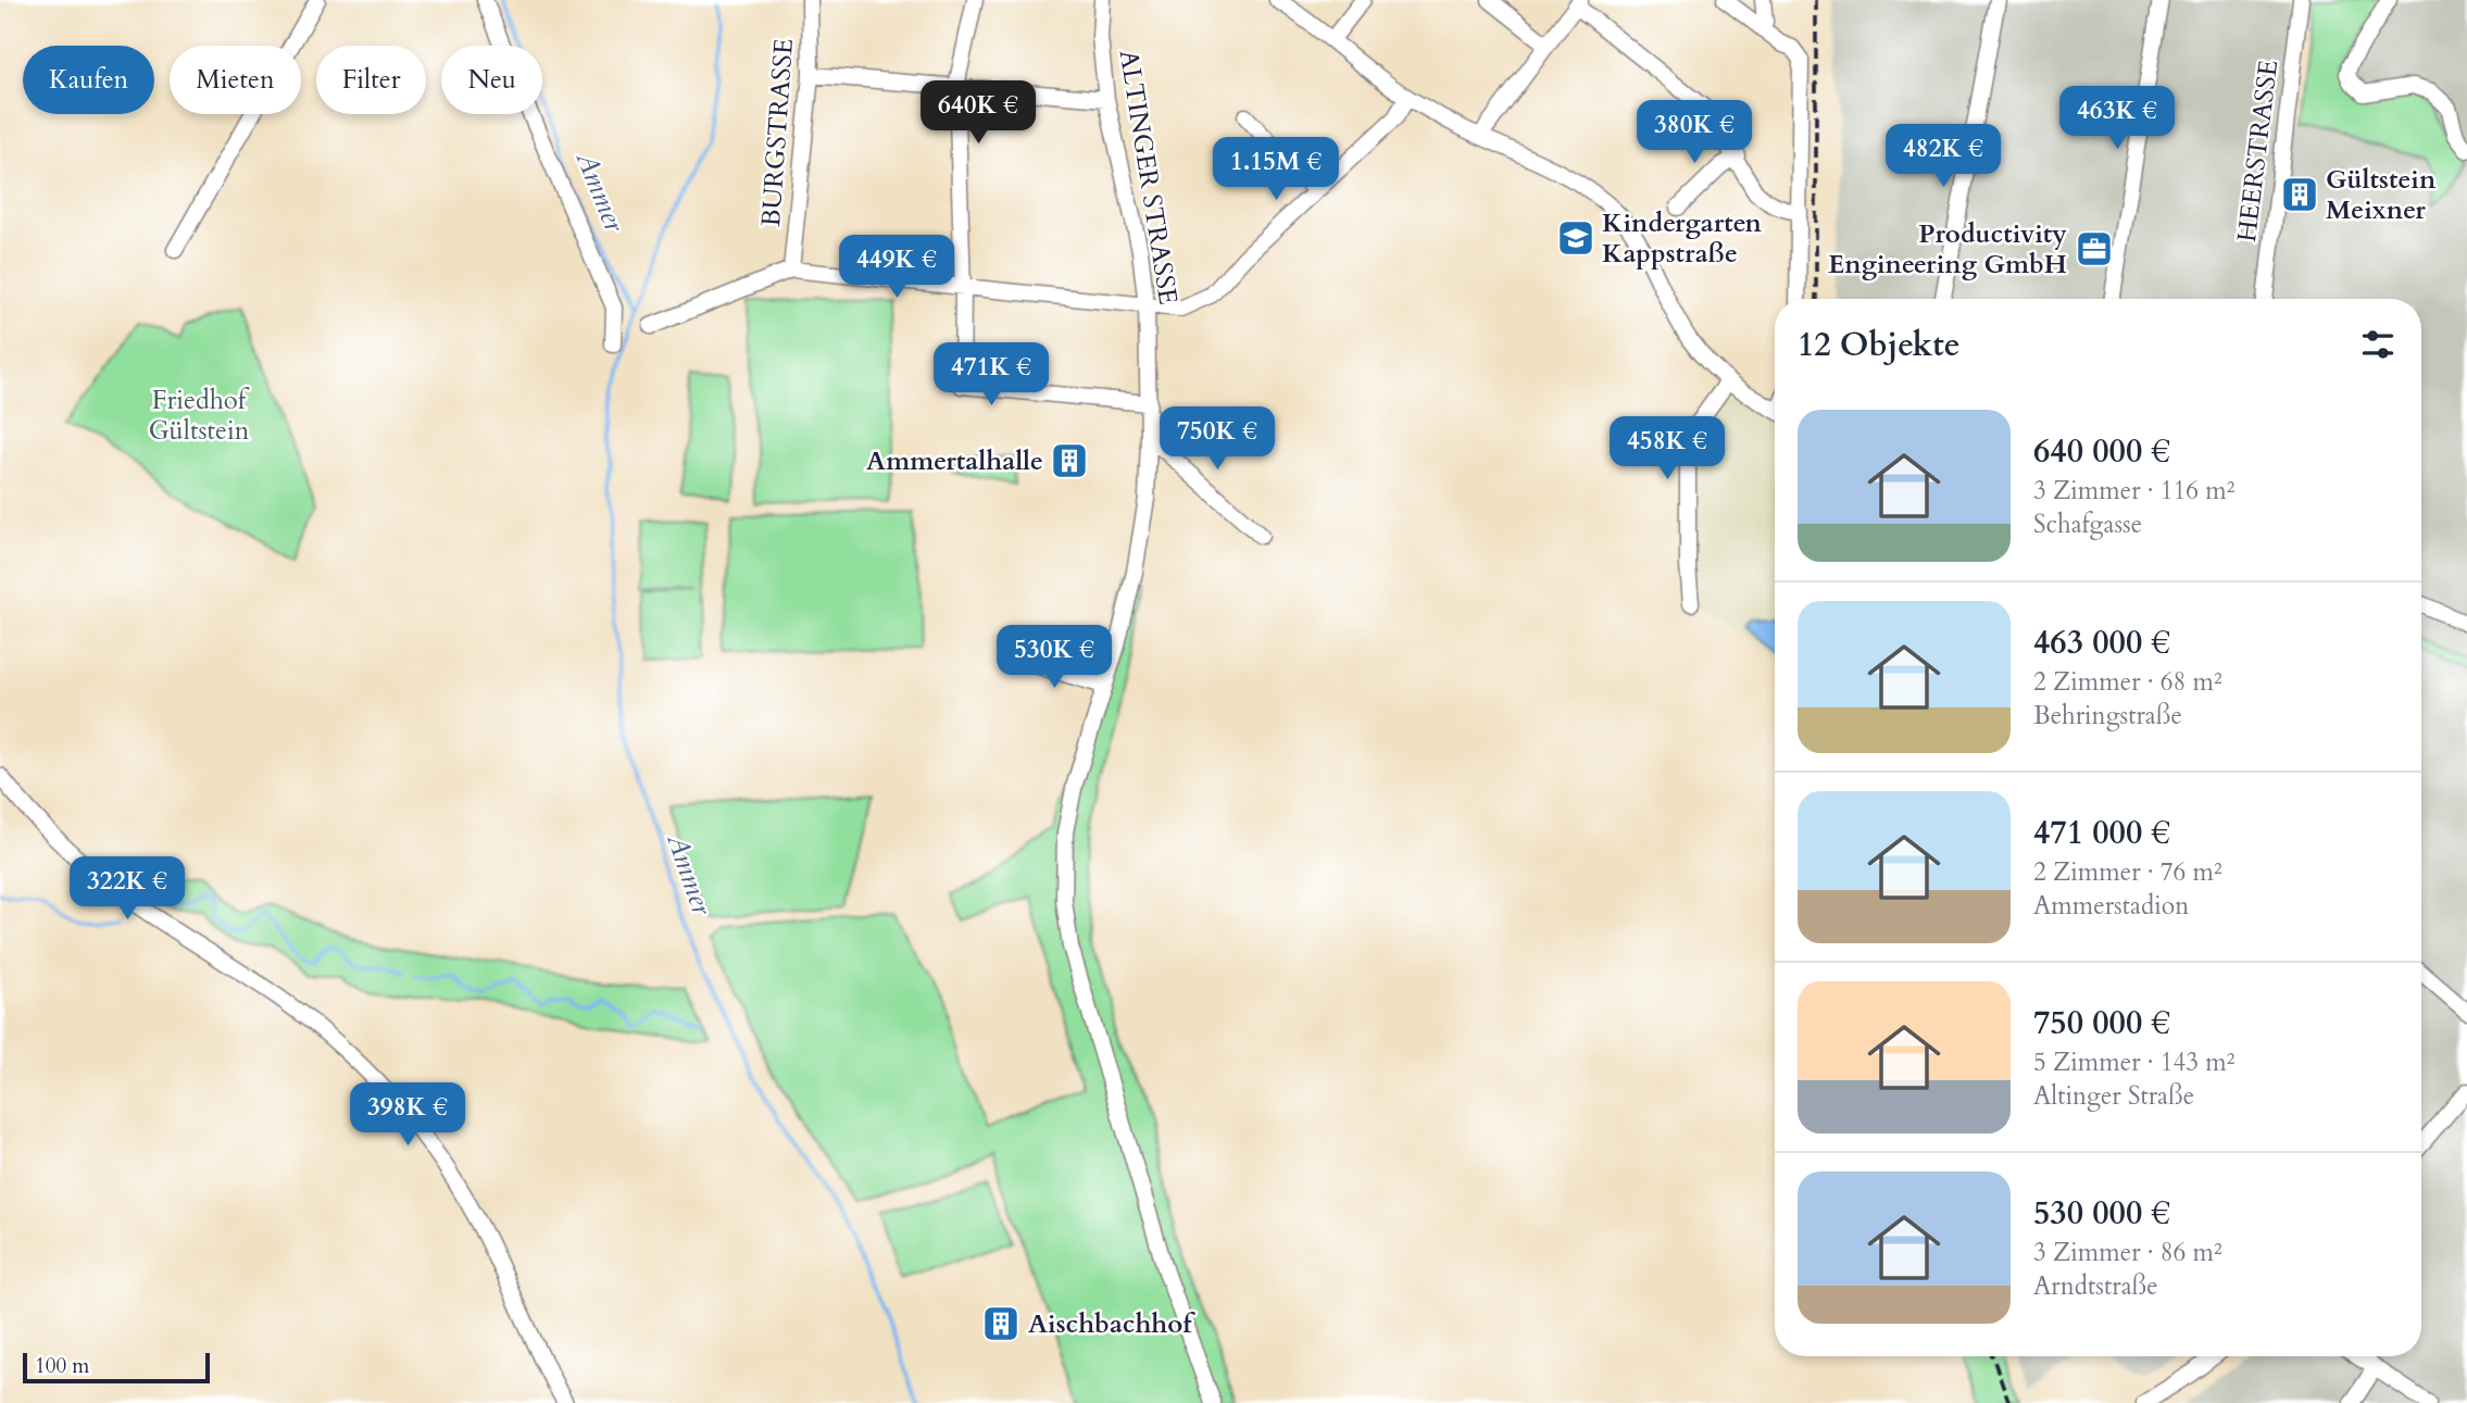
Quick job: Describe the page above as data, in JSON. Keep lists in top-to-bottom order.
{
  "streets": {
    "street": ["BURGSTRASSE", "HEERSTRASSE", "ALTINGER STRASSE"]
  },
  "water": ["Ammer"],
  "parks": ["Friedhof Gültstein"],
  "places": {
    "building": ["Gültstein Meixner", "Ammertalhalle", "Aischbachhof"],
    "school or university": ["Kindergarten Kappstraße"],
    "office": ["Productivity Engineering GmbH"]
  },
  "scale_bar": "100 m",
  "page": {
    "chip": [
      "Kaufen",
      "Mieten",
      "Filter",
      "Neu"
    ],
    "price": [
      "640K €",
      "463K €",
      "380K €",
      "482K €",
      "1.15M €",
      "449K €",
      "471K €",
      "750K €",
      "458K €",
      "530K €",
      "322K €",
      "398K €"
    ],
    "heading": "12 Objekte",
    "list": [
      {
        "name": "640 000 €",
        "note": "3 Zimmer · 116 m² · Schafgasse"
      },
      {
        "name": "463 000 €",
        "note": "2 Zimmer · 68 m² · Behringstraße"
      },
      {
        "name": "471 000 €",
        "note": "2 Zimmer · 76 m² · Ammerstadion"
      },
      {
        "name": "750 000 €",
        "note": "5 Zimmer · 143 m² · Altinger Straße"
      },
      {
        "name": "530 000 €",
        "note": "3 Zimmer · 86 m² · Arndtstraße"
      }
    ],
    "scale": "100 m"
  }
}
